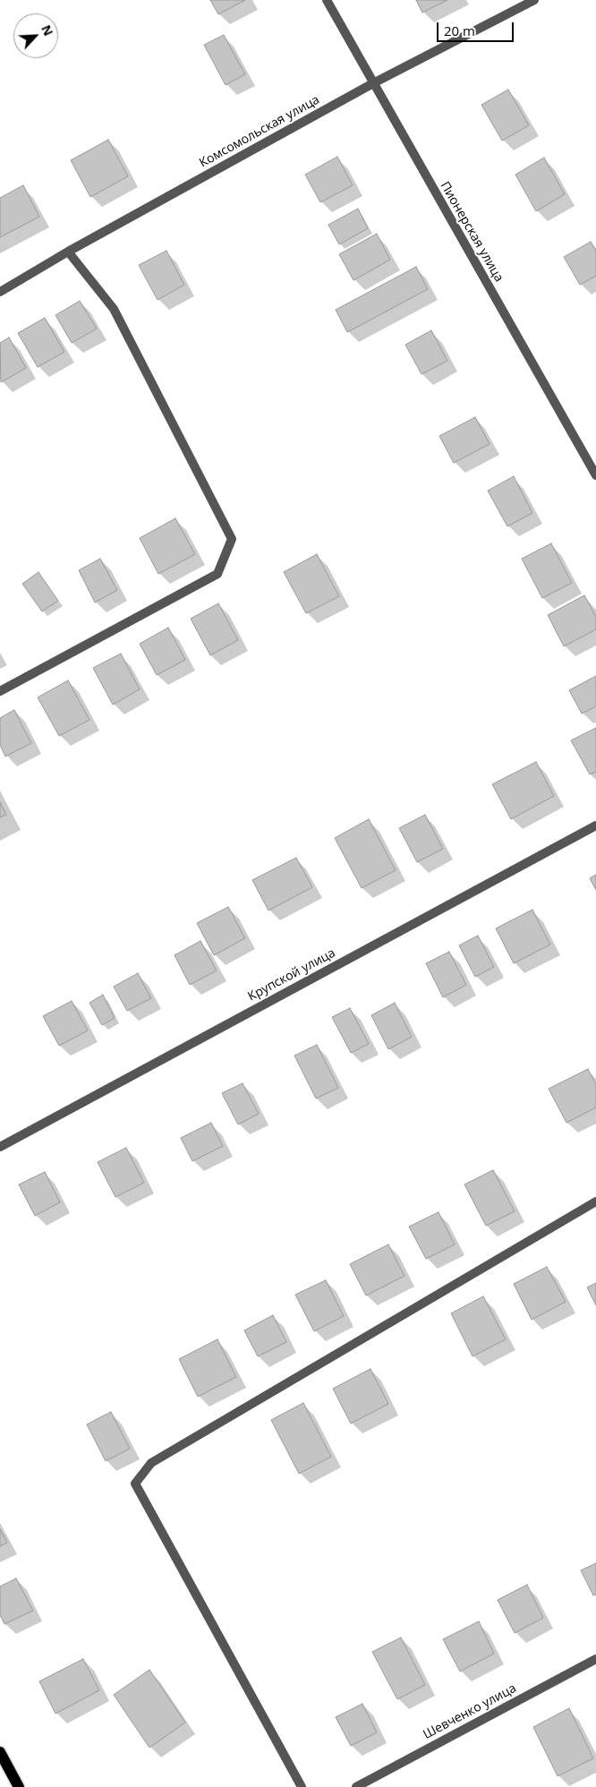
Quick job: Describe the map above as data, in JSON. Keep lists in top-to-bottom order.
{
  "streets": {
    "street": [
      "Комсомольская улица",
      "Пионерская улица",
      "Крупской улица",
      "Шевченко улица"
    ]
  },
  "crossings": [
    ["Комсомольская улица", "Пионерская улица"]
  ],
  "scale_bar": "20 m",
  "north": "top right"
}
